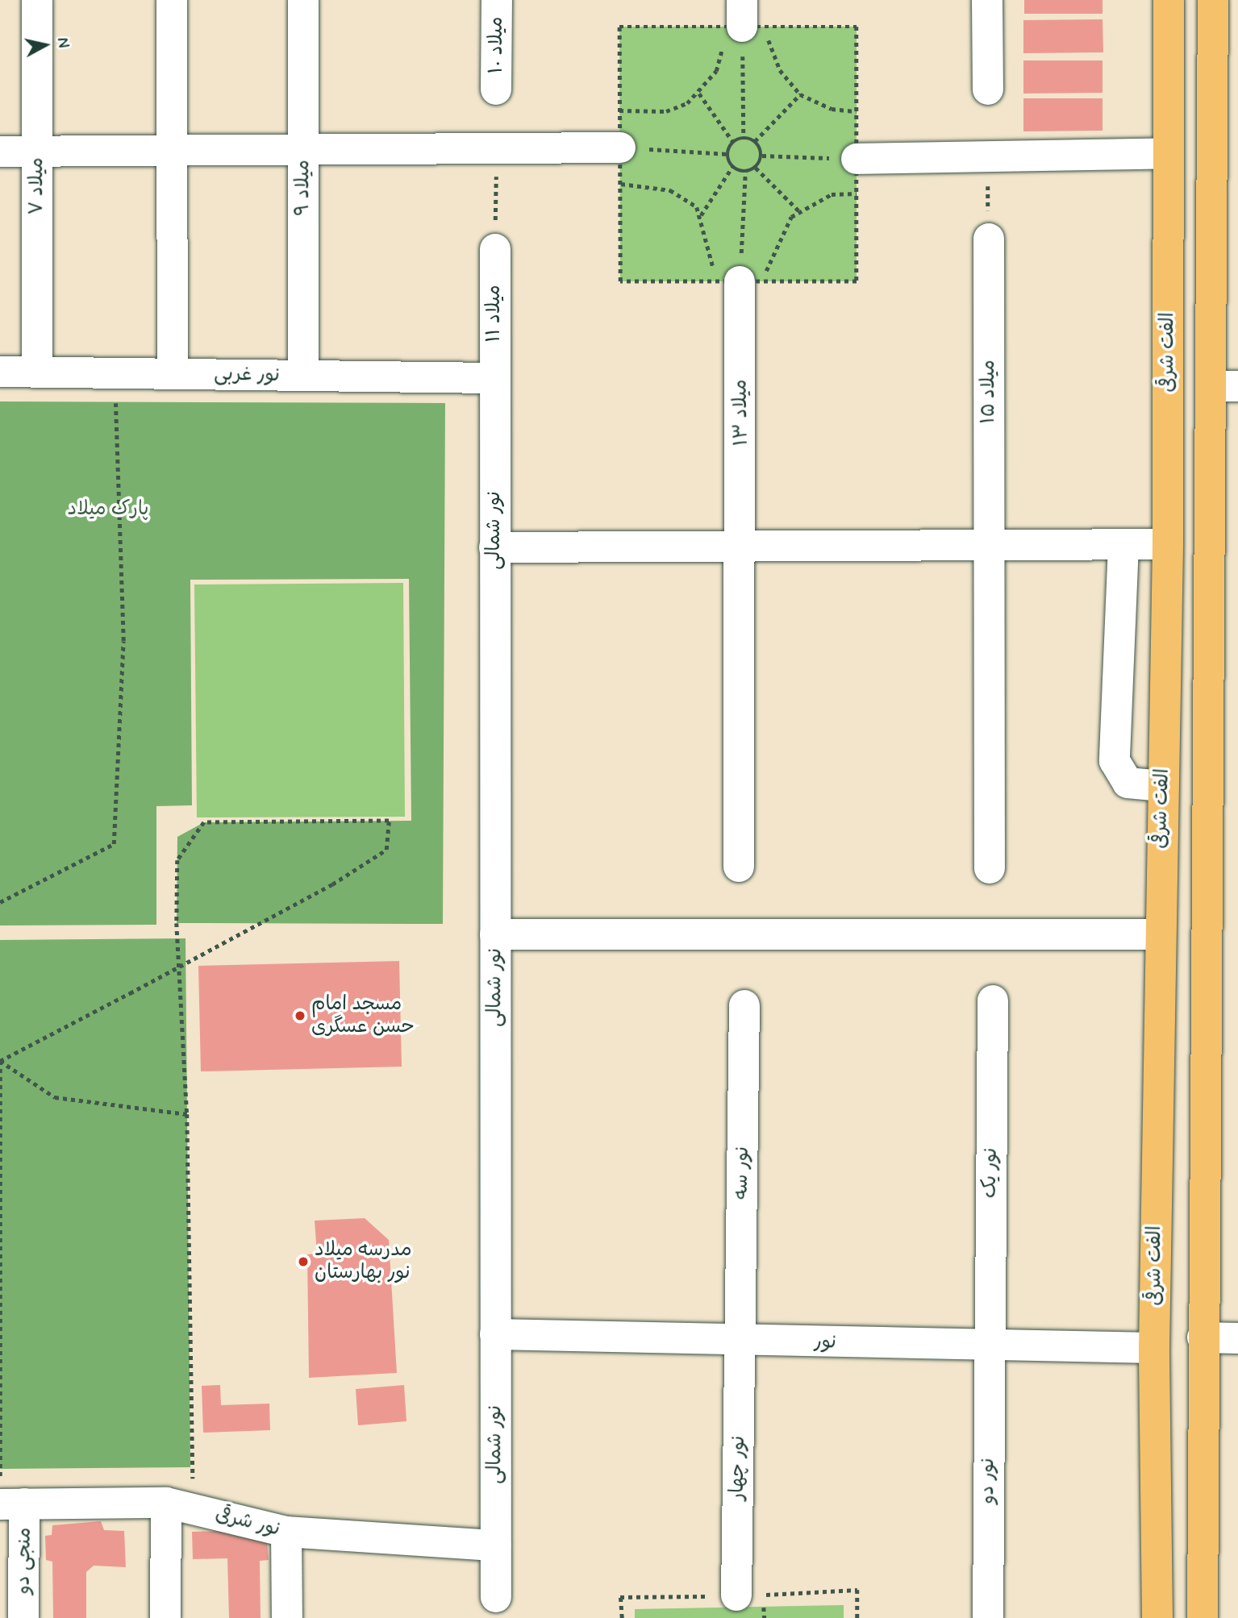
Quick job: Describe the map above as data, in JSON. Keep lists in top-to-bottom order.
{
  "streets": {
    "main road": ["الفت شرقی"],
    "street": [
      "میلاد ۱۰",
      "میلاد ۷",
      "میلاد ۹",
      "میلاد ۱۱",
      "نور غربی",
      "میلاد ۱۵",
      "میلاد ۱۳",
      "نور شمالی",
      "نور سه",
      "نور یک",
      "نور",
      "نور چهار",
      "نور دو",
      "نور شرقی",
      "منجی دو"
    ]
  },
  "crossings": [
    ["میلاد ۷", "نور غربی"],
    ["میلاد ۹", "نور غربی"],
    ["میلاد ۱۱", "نور غربی"],
    ["میلاد ۱۱", "نور شمالی"],
    ["الفت شرقی", "نور"],
    ["نور غربی", "نور شمالی"],
    ["نور شمالی", "نور"],
    ["نور شمالی", "نور شرقی"],
    ["نور سه", "نور"],
    ["نور سه", "نور چهار"],
    ["نور یک", "نور"],
    ["نور یک", "نور دو"],
    ["نور", "نور چهار"],
    ["نور", "نور دو"],
    ["نور شرقی", "منجی دو"]
  ],
  "parks": ["پارک میلاد"],
  "places": ["مسجد امام حسن عسگری", "مدرسه میلاد نور بهارستان"],
  "north": "right"
}
